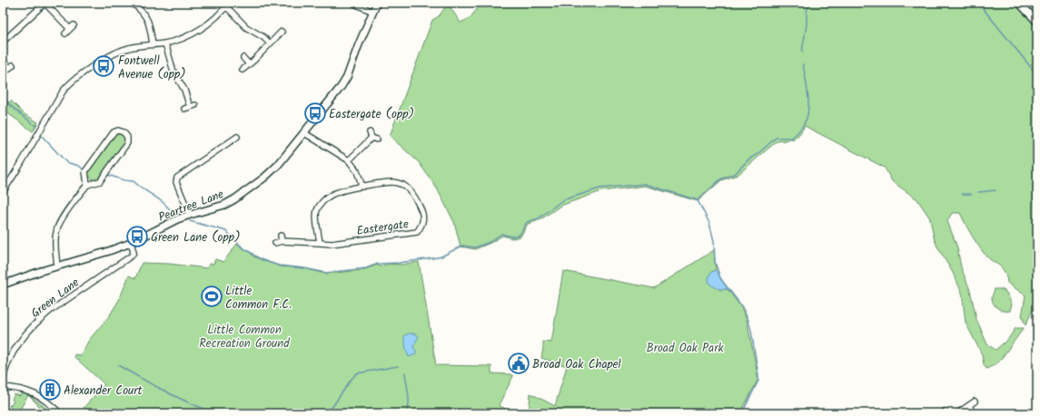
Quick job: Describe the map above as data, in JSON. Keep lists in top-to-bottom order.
{
  "streets": {
    "street": ["Peartree Lane", "Eastergate", "Green Lane"]
  },
  "crossings": [
    ["Peartree Lane", "Green Lane"]
  ],
  "parks": ["Little Common Recreation Ground", "Broad Oak Park"],
  "places": {
    "bus stop": ["Fontwell Avenue (opp)", "Eastergate (opp)", "Green Lane (opp)"],
    "sports": ["Little Common F.C."],
    "public building": ["Broad Oak Chapel"],
    "building": ["Alexander Court"]
  }
}
